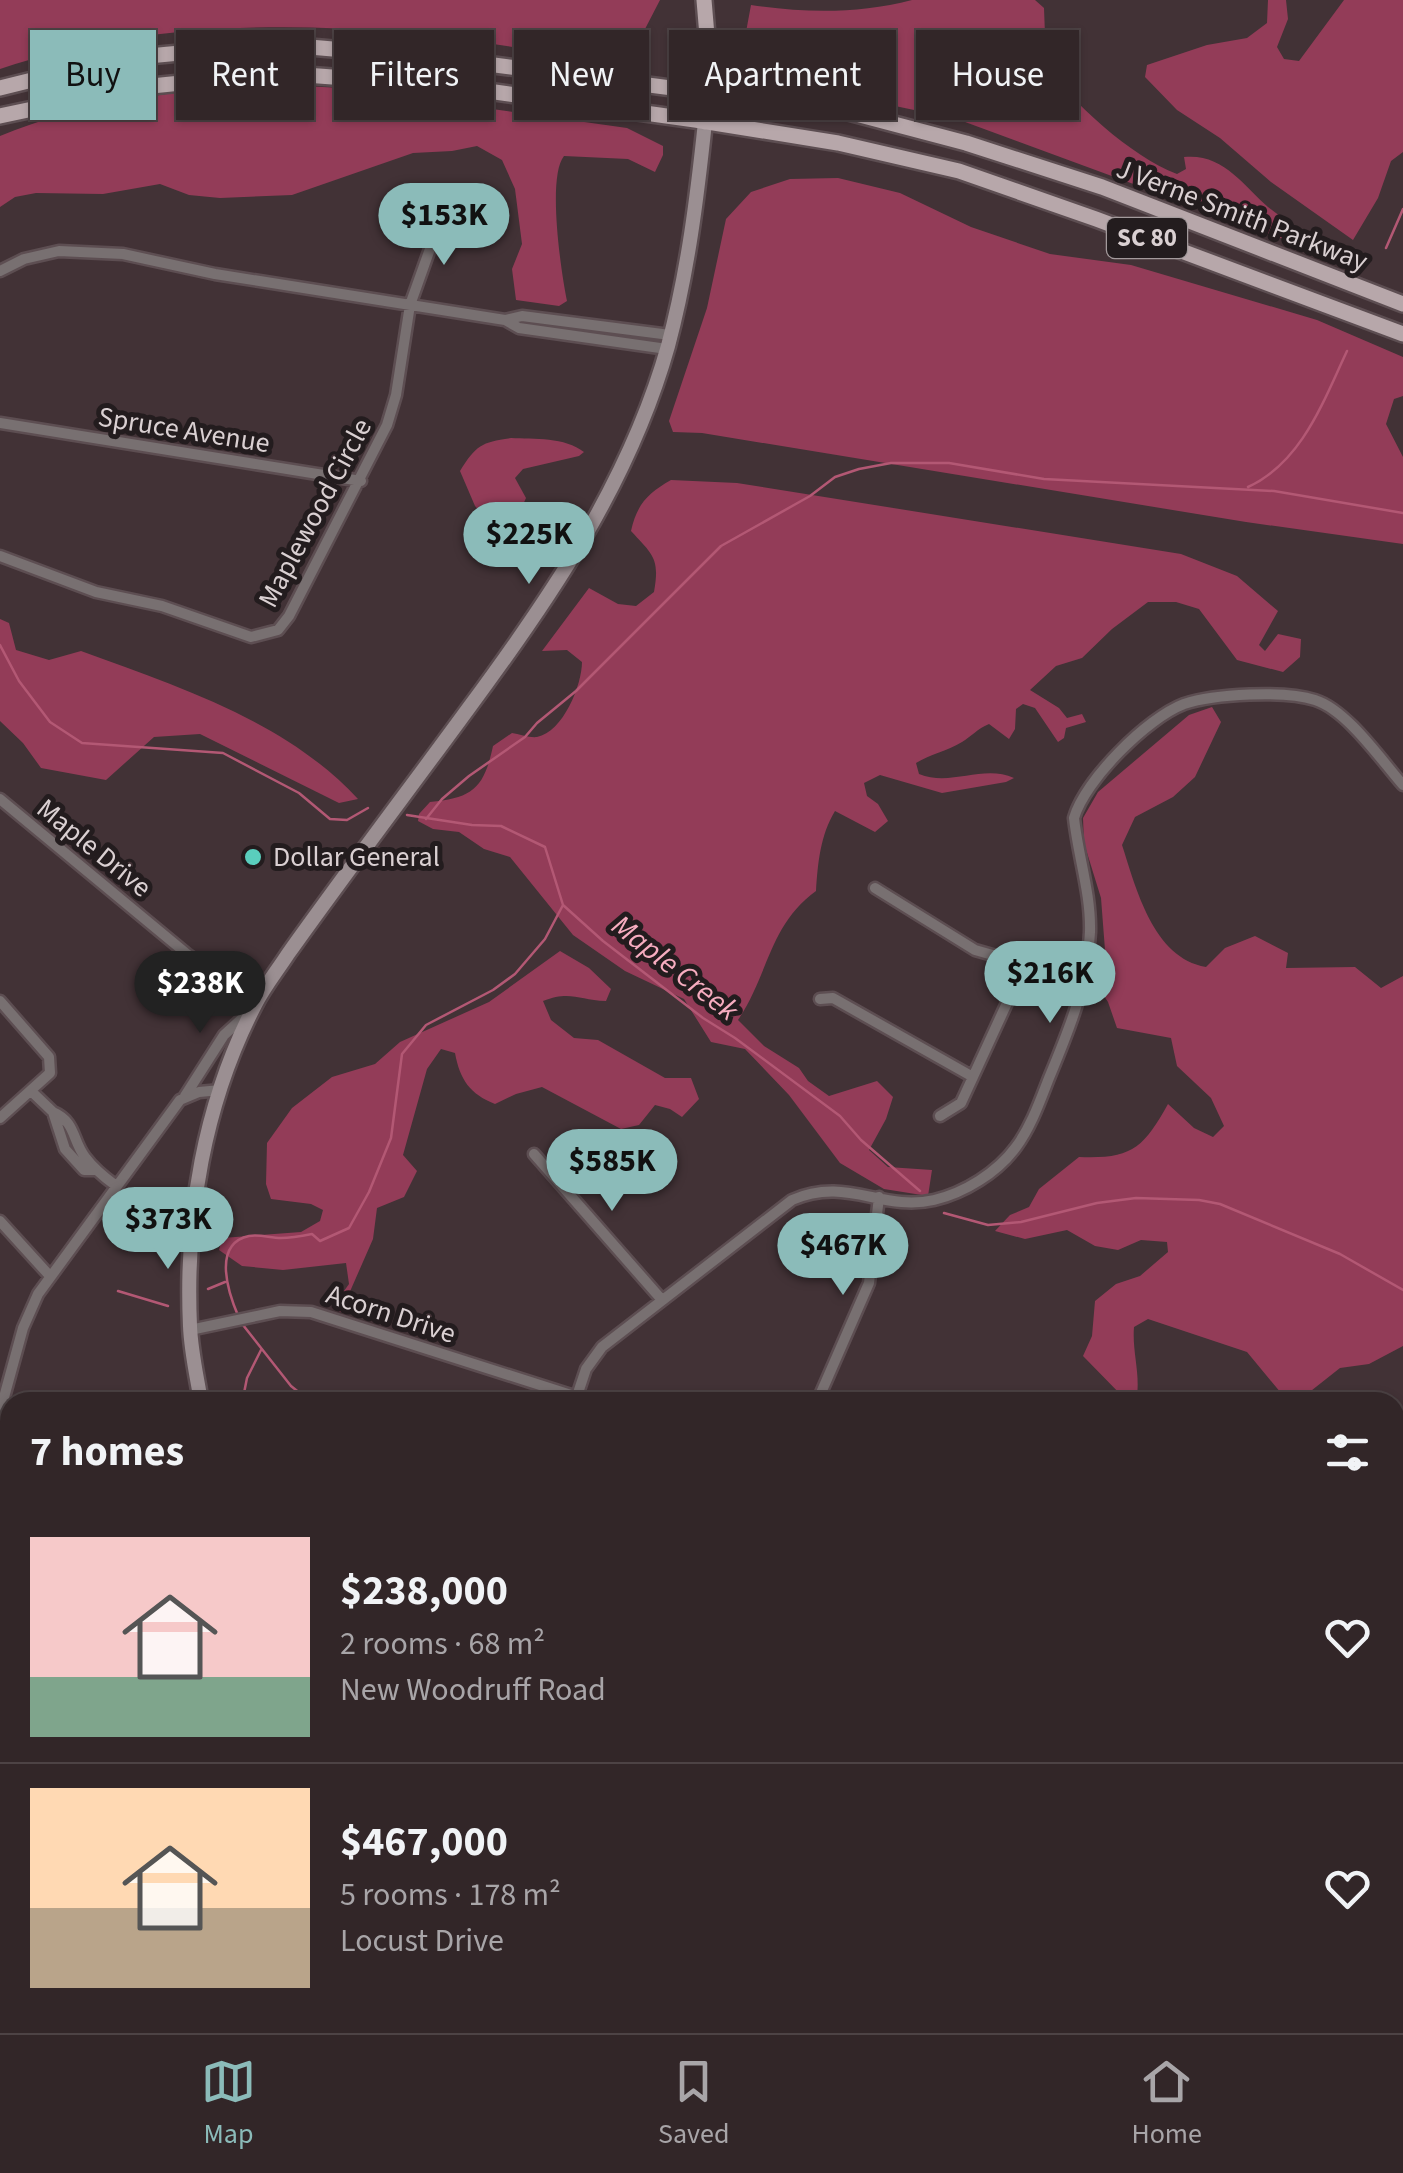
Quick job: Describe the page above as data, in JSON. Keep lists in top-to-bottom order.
{
  "streets": {
    "main road": ["J Verne Smith Parkway", "SC 80"],
    "street": [
      "Spruce Avenue",
      "Maplewood Circle",
      "Maple Drive",
      "Acorn Drive"
    ]
  },
  "crossings": [
    ["Spruce Avenue", "Maplewood Circle"]
  ],
  "water": ["Maple Creek"],
  "places": ["Dollar General"],
  "page": {
    "chip": [
      "Buy",
      "Rent",
      "Filters",
      "New",
      "Apartment",
      "House"
    ],
    "price": [
      "$153K",
      "$225K",
      "$216K",
      "$238K",
      "$585K",
      "$373K",
      "$467K"
    ],
    "heading": "7 homes",
    "list": [
      {
        "name": "$238,000",
        "note": "2 rooms · 68 m² · New Woodruff Road"
      },
      {
        "name": "$467,000",
        "note": "5 rooms · 178 m² · Locust Drive"
      }
    ],
    "tabs": ["Map", "Saved", "Home"]
  }
}
